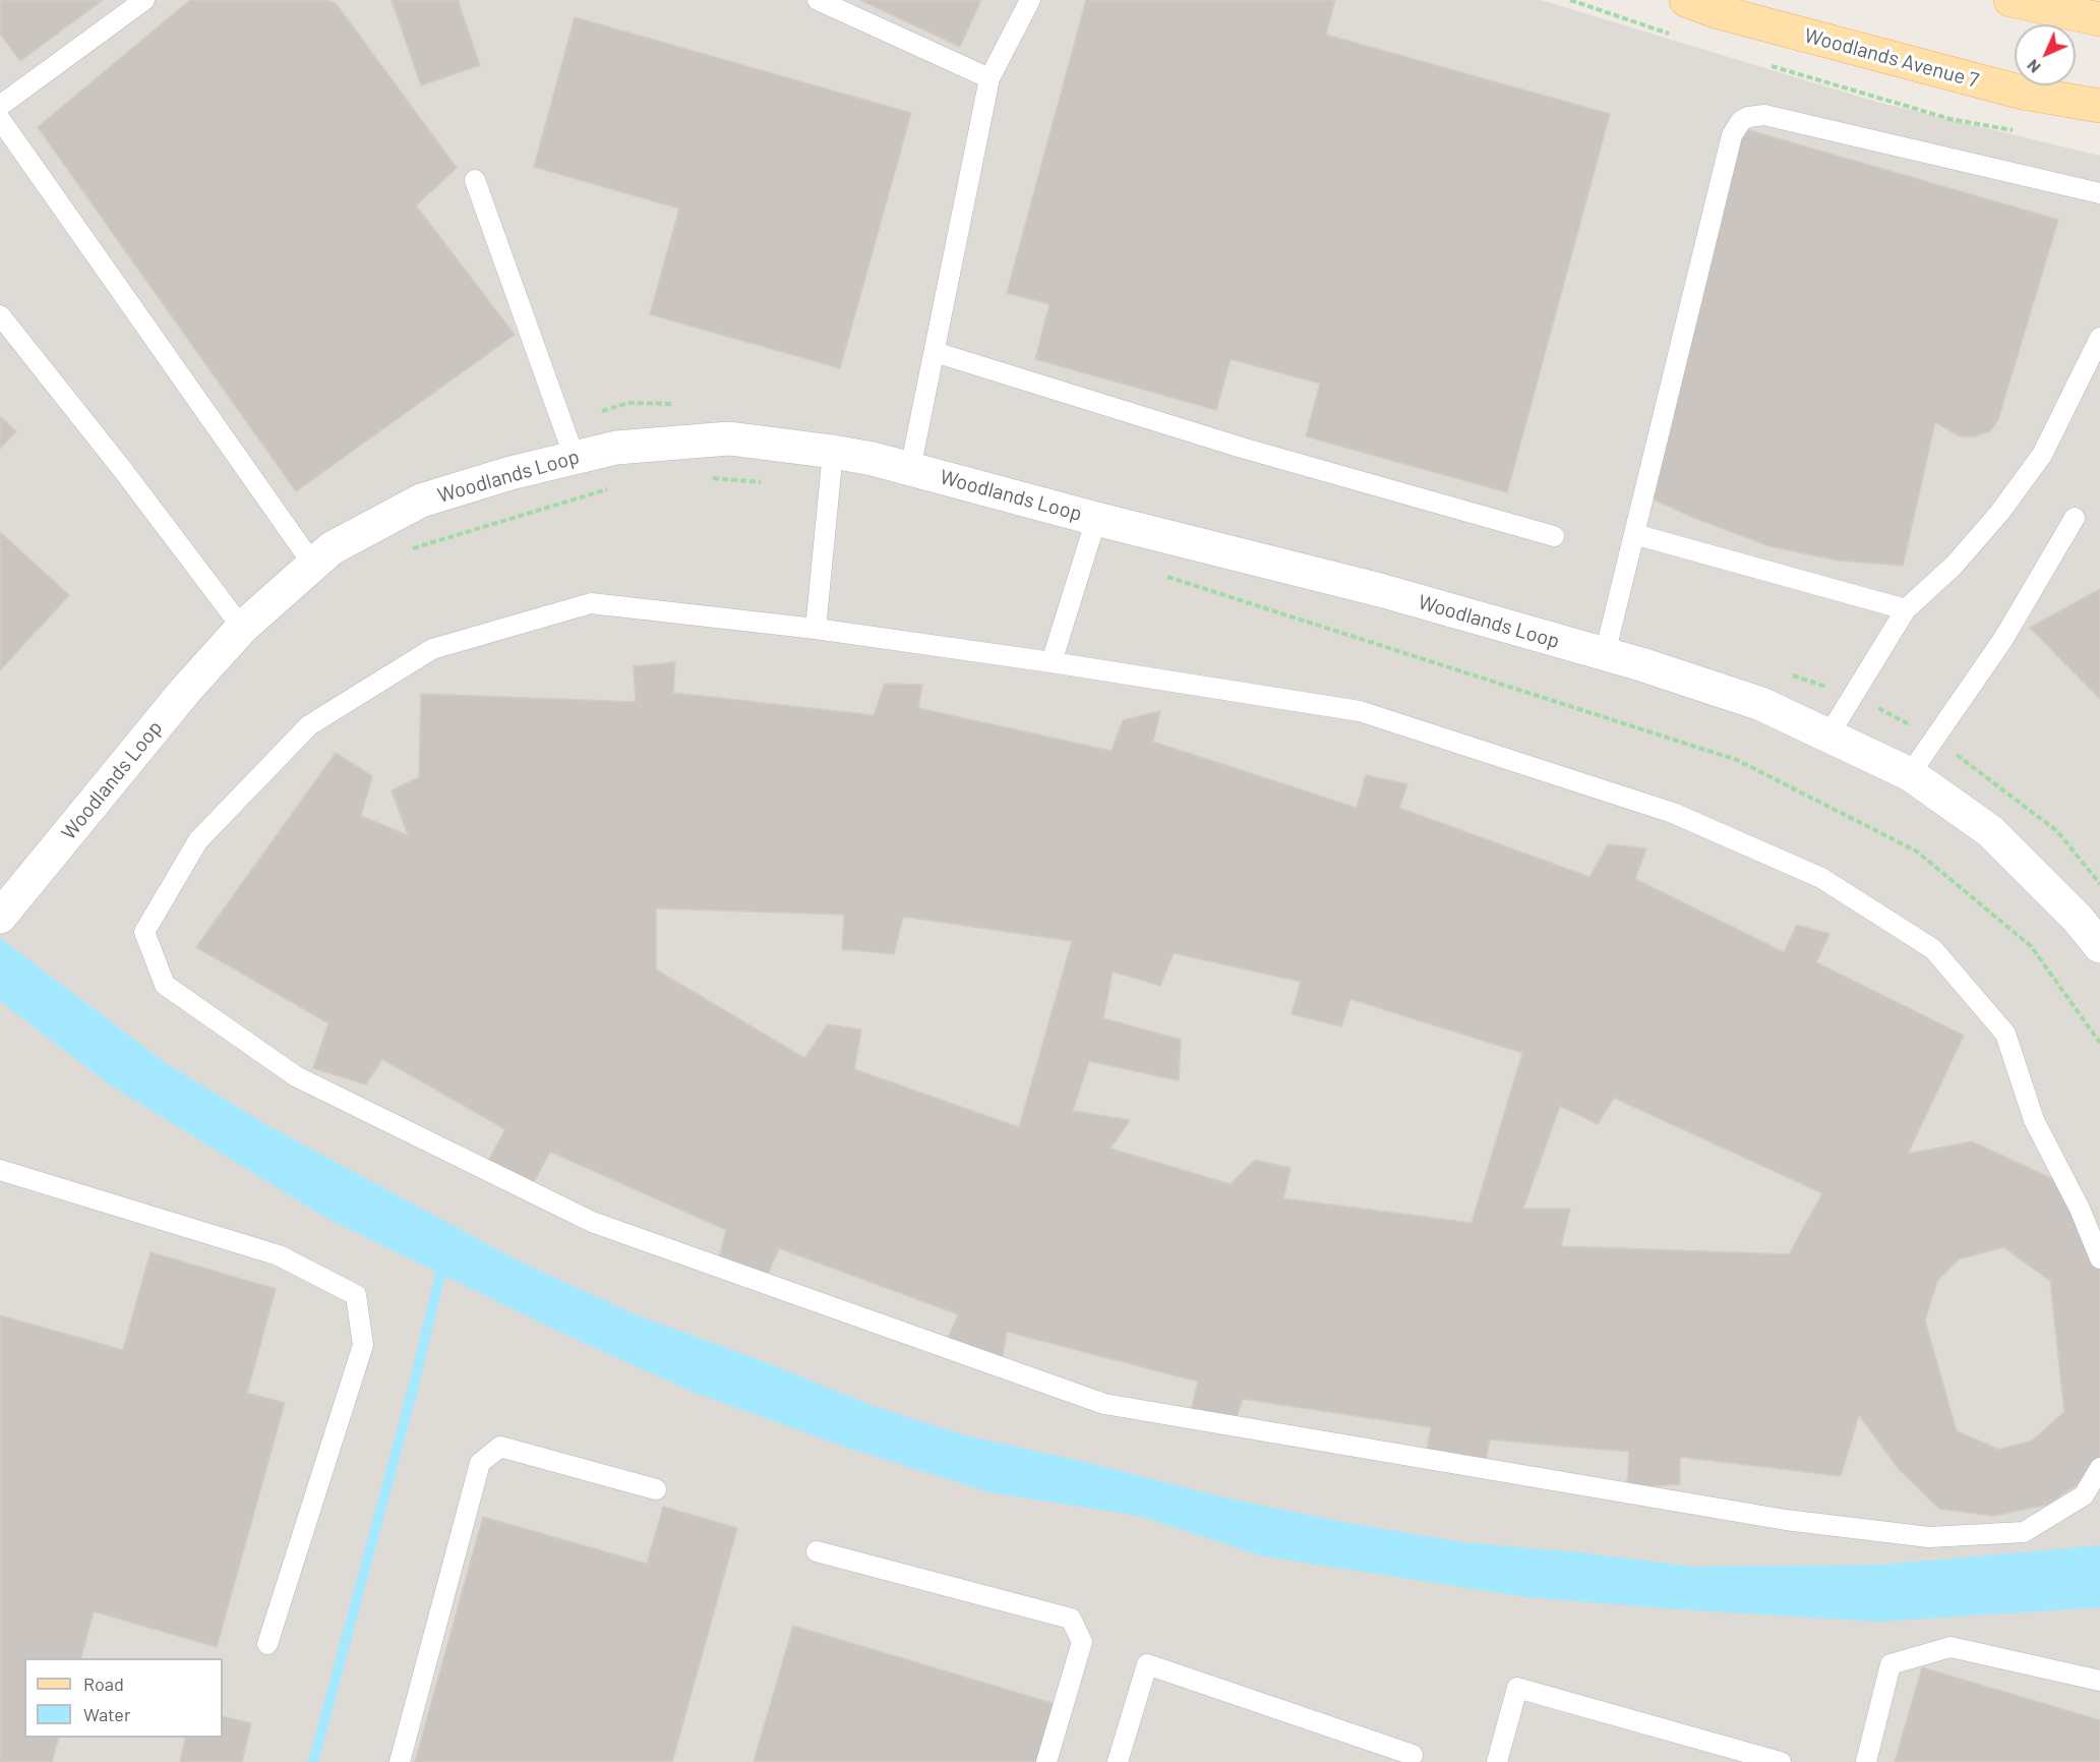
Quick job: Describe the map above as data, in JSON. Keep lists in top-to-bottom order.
{
  "streets": {
    "main road": ["Woodlands Avenue 7"],
    "street": ["Woodlands Loop"]
  },
  "legend": ["Road", "Water"],
  "north": "bottom left"
}
